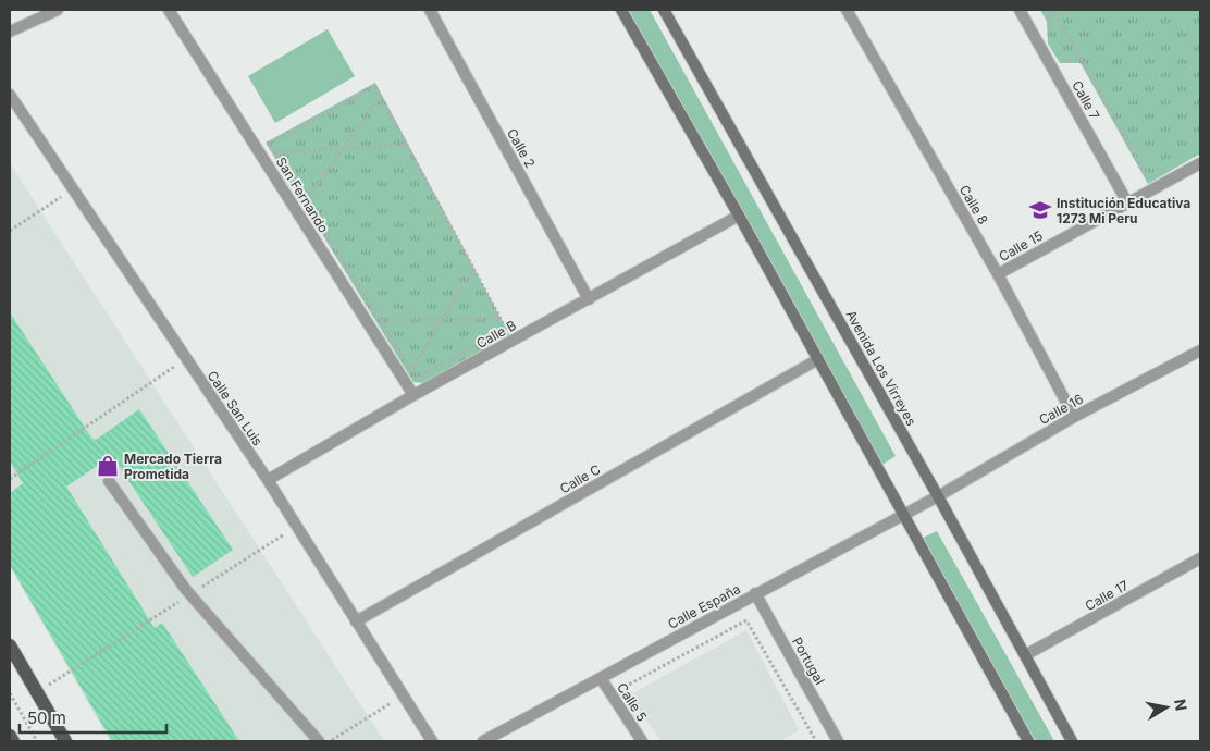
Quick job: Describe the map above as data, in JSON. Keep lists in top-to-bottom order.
{
  "streets": {
    "main road": ["Avenida Los Virreyes"],
    "street": [
      "Calle 7",
      "Calle 2",
      "San Fernando",
      "Calle 8",
      "Calle 15",
      "Calle B",
      "Calle San Luis",
      "Calle 16",
      "Calle C",
      "Calle 17",
      "Calle España",
      "Portugal",
      "Calle 5"
    ]
  },
  "crossings": [
    ["Calle 7", "Calle 15"],
    ["Calle 2", "Calle B"],
    ["San Fernando", "Calle B"],
    ["Calle 8", "Calle 15"],
    ["Calle 8", "Calle 16"],
    ["Calle B", "Calle San Luis"],
    ["Avenida Los Virreyes", "Calle 16"],
    ["Avenida Los Virreyes", "Calle 17"],
    ["Avenida Los Virreyes", "Calle España"],
    ["Calle San Luis", "Calle C"],
    ["Calle 16", "Calle España"],
    ["Calle España", "Portugal"],
    ["Calle España", "Calle 5"]
  ],
  "places": {
    "school or university": ["Institución Educativa 1273 Mi Peru"],
    "shop": ["Mercado Tierra Prometida"]
  },
  "scale_bar": "50 m",
  "north": "right"
}
